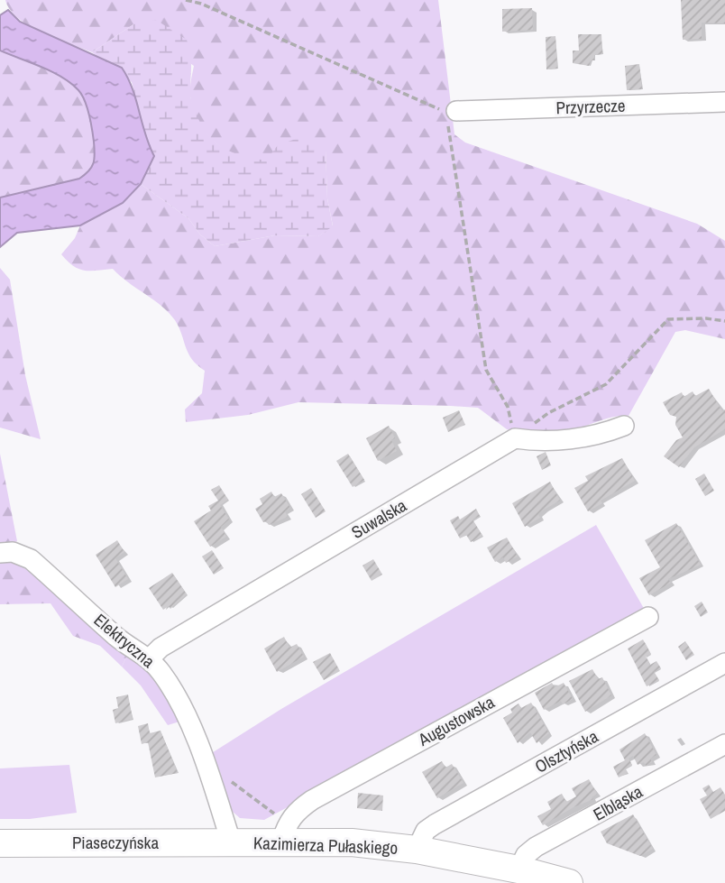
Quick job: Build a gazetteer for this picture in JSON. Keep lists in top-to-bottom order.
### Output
{
  "streets": {
    "main road": ["Piaseczyńska", "Kazimierza Pułaskiego"],
    "street": [
      "Przyrzecze",
      "Suwalska",
      "Elektryczna",
      "Augustowska",
      "Olsztyńska",
      "Elbląska"
    ]
  },
  "crossings": [
    ["Suwalska", "Elektryczna"],
    ["Elektryczna", "Piaseczyńska"],
    ["Elektryczna", "Kazimierza Pułaskiego"],
    ["Augustowska", "Kazimierza Pułaskiego"],
    ["Olsztyńska", "Kazimierza Pułaskiego"],
    ["Elbląska", "Kazimierza Pułaskiego"],
    ["Piaseczyńska", "Kazimierza Pułaskiego"]
  ]
}
